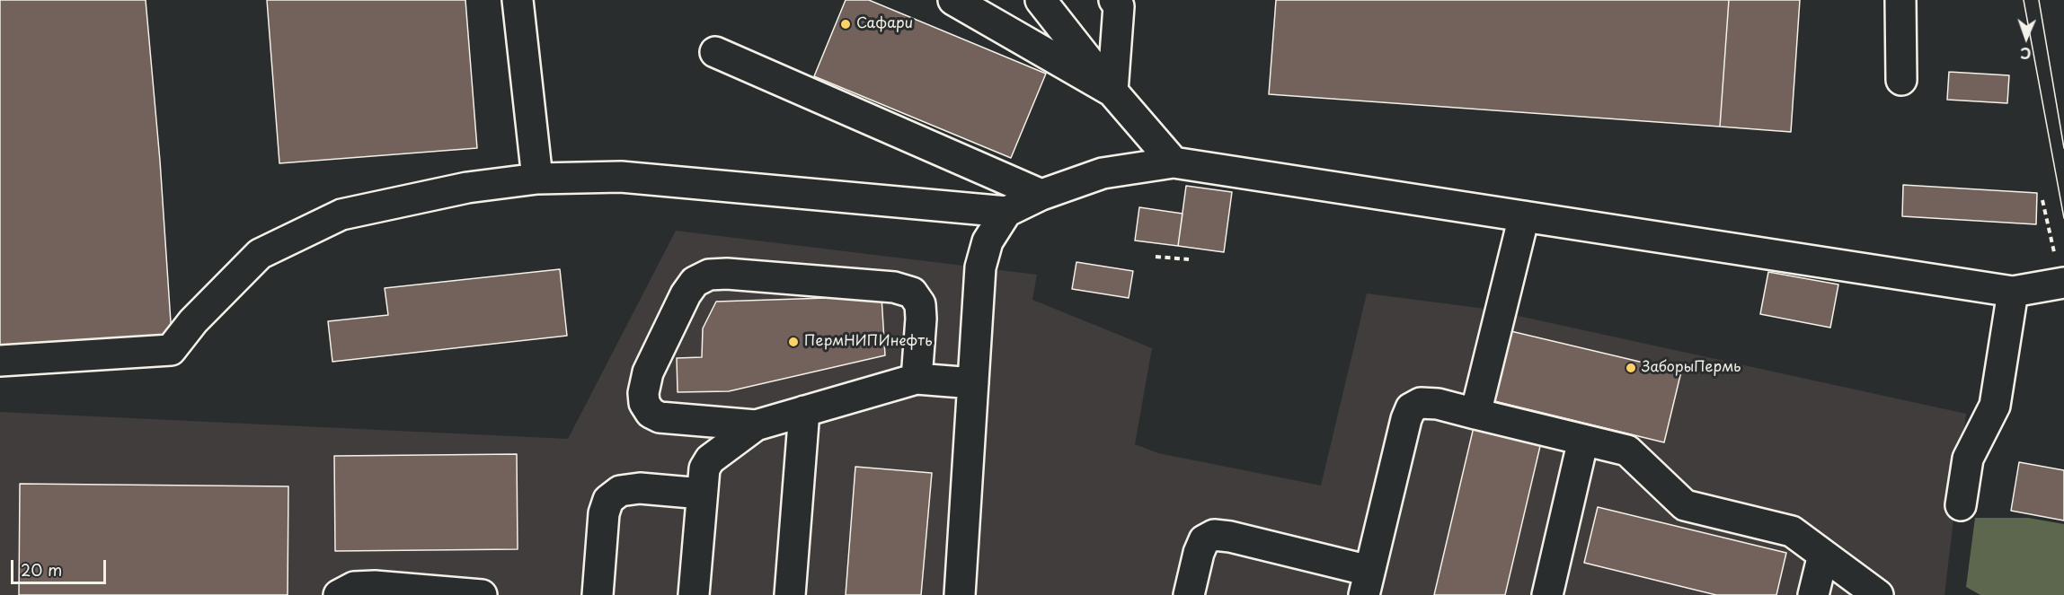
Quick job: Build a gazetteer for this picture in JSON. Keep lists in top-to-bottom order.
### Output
{
  "places": ["Сафари", "ПермНИПИнефть", "ЗаборыПермь"],
  "scale_bar": "20 m",
  "north": "bottom"
}
